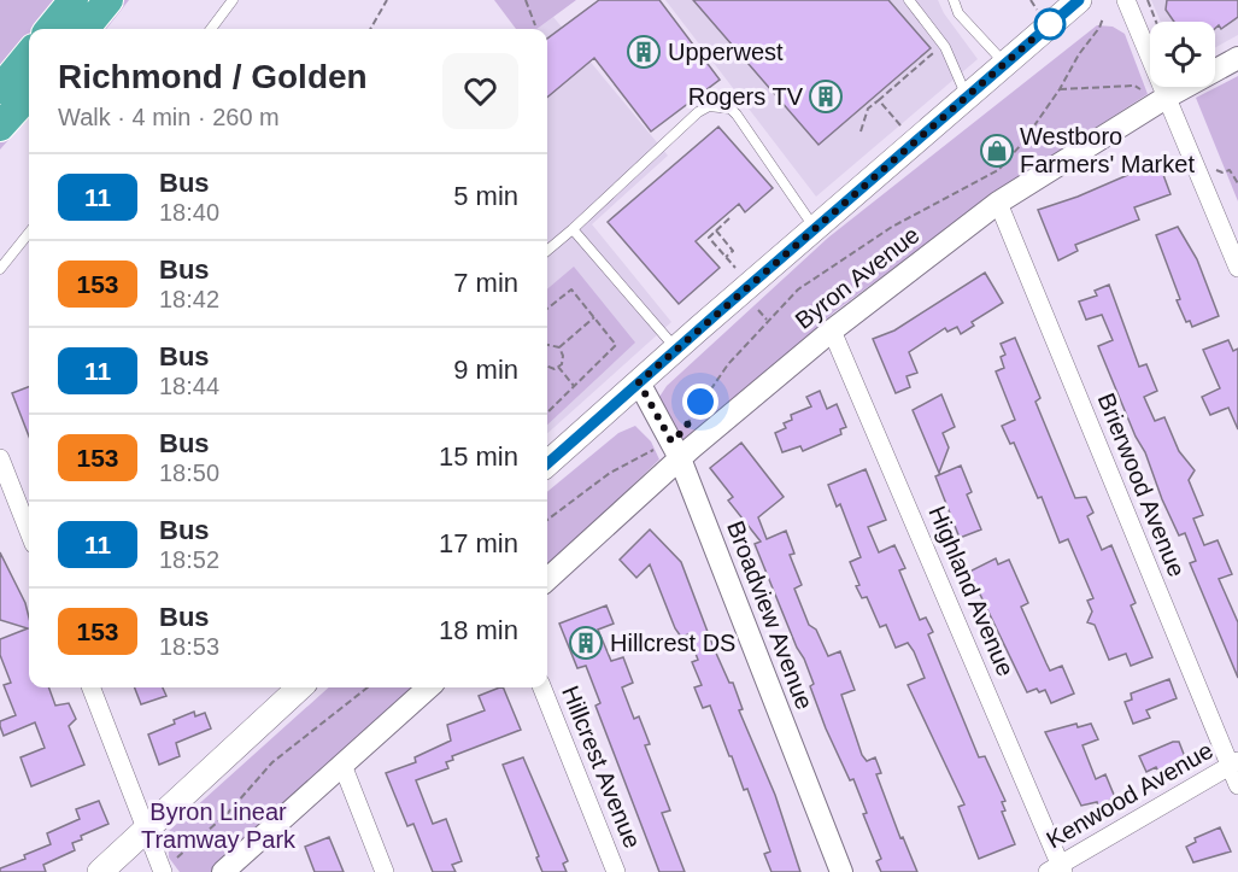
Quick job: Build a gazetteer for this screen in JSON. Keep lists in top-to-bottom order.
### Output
{
  "streets": {
    "street": [
      "Byron Avenue",
      "Brierwood Avenue",
      "Highland Avenue",
      "Broadview Avenue",
      "Hillcrest Avenue",
      "Kenwood Avenue"
    ]
  },
  "crossings": [
    ["Byron Avenue", "Brierwood Avenue"],
    ["Byron Avenue", "Highland Avenue"],
    ["Byron Avenue", "Broadview Avenue"],
    ["Brierwood Avenue", "Kenwood Avenue"],
    ["Highland Avenue", "Kenwood Avenue"]
  ],
  "parks": ["Byron Linear Tramway Park"],
  "places": {
    "building": ["Upperwest", "Rogers TV", "Hillcrest DS"],
    "shop": ["Westboro Farmers' Market"]
  },
  "lines": ["bus line 11"],
  "page": {
    "heading": ["Richmond / Golden", "Walk · 4 min · 260 m"],
    "list": [
      {
        "mark": "11",
        "name": "Bus",
        "note": "18:40",
        "value": "5 min"
      },
      {
        "mark": "153",
        "name": "Bus",
        "note": "18:42",
        "value": "7 min"
      },
      {
        "mark": "11",
        "name": "Bus",
        "note": "18:44",
        "value": "9 min"
      },
      {
        "mark": "153",
        "name": "Bus",
        "note": "18:50",
        "value": "15 min"
      },
      {
        "mark": "11",
        "name": "Bus",
        "note": "18:52",
        "value": "17 min"
      },
      {
        "mark": "153",
        "name": "Bus",
        "note": "18:53",
        "value": "18 min"
      }
    ]
  }
}
